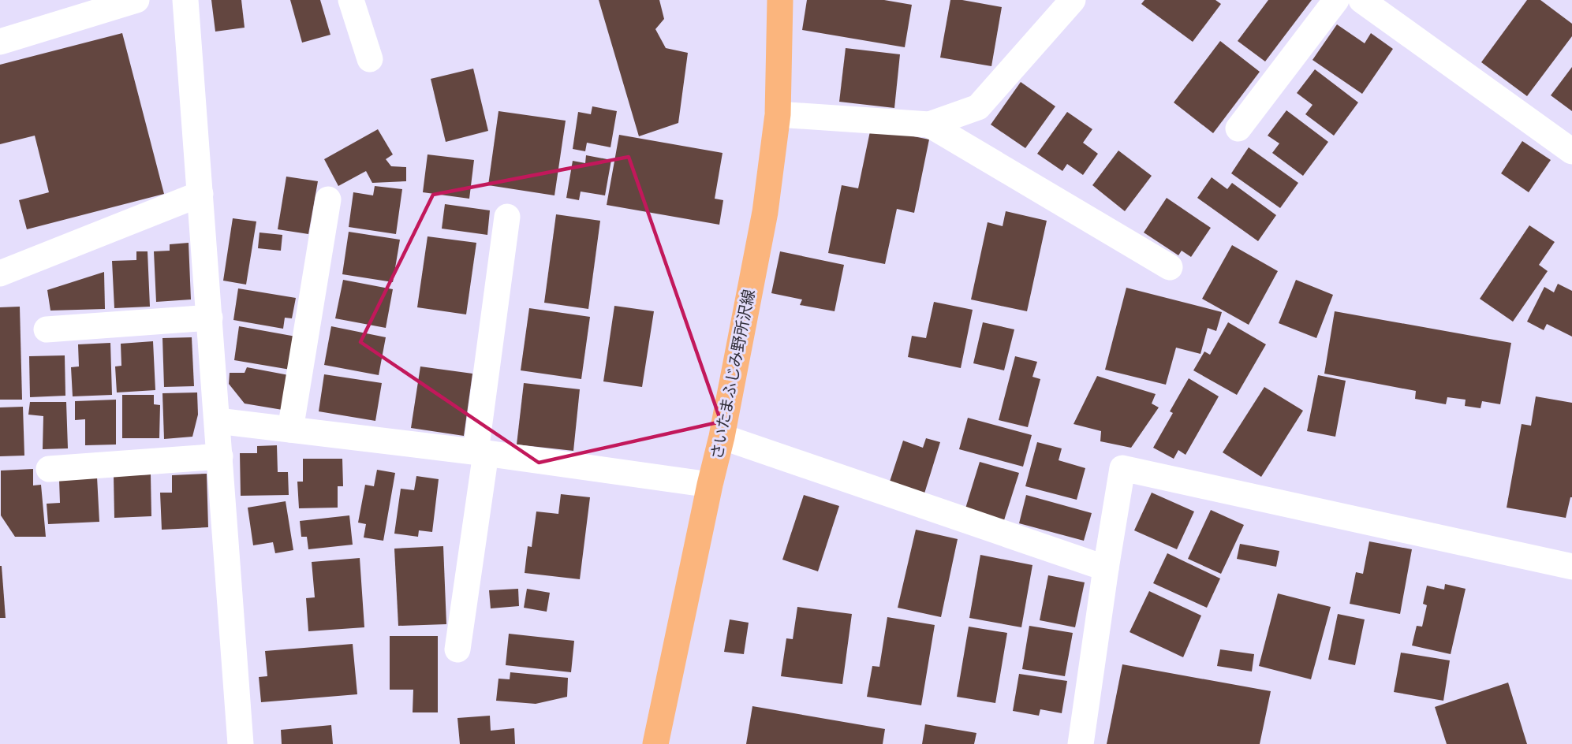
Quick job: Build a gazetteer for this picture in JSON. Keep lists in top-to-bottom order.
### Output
{
  "streets": {
    "main road": ["さいたまふじみ野所沢線"]
  }
}
